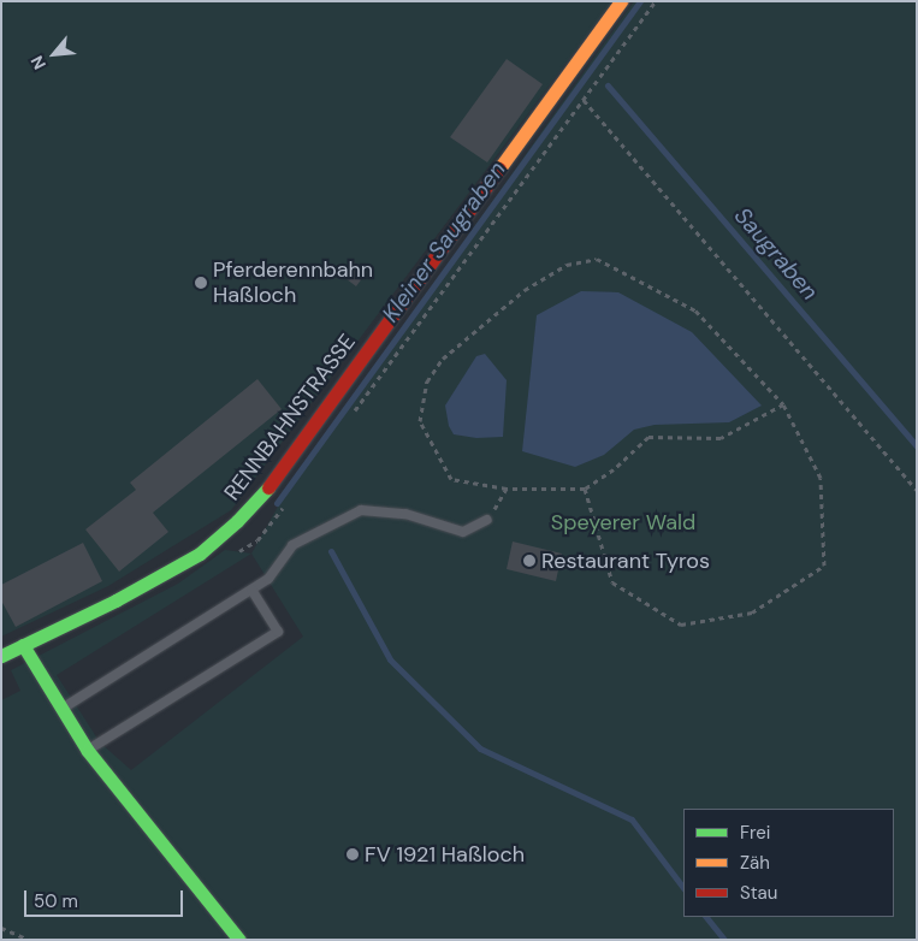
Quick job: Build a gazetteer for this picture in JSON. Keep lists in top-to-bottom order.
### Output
{
  "streets": {
    "street": ["RENNBAHNSTRASSE"]
  },
  "water": ["Kleiner Saugraben", "Saugraben"],
  "parks": ["Speyerer Wald"],
  "places": ["Pferderennbahn Haßloch", "Restaurant Tyros", "FV 1921 Haßloch"],
  "legend": ["Frei", "Zäh", "Stau"],
  "scale_bar": "50 m",
  "north": "bottom left"
}
